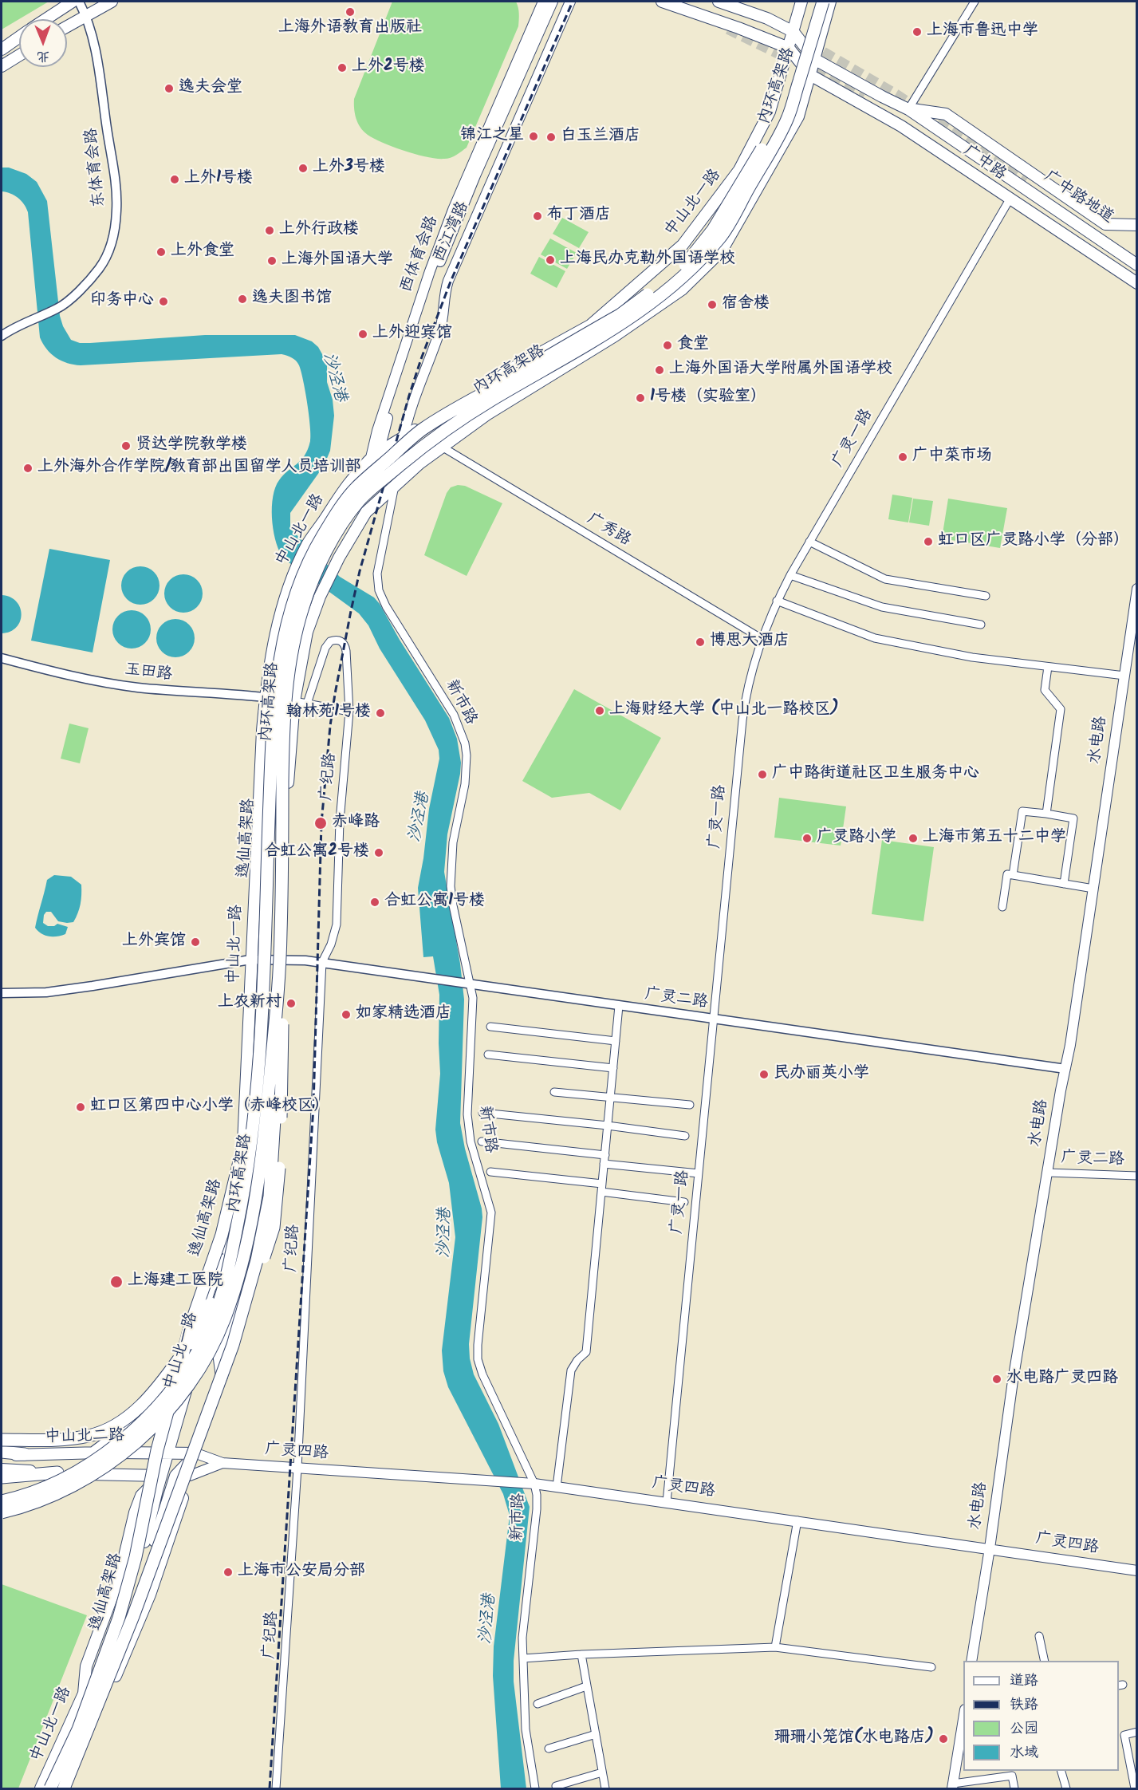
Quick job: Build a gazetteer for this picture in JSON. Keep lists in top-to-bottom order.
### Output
{
  "streets": {
    "highway": ["内环高架路", "逸仙高架路"],
    "main road": [
      "广中路",
      "广中路地道",
      "中山北一路",
      "西江湾路",
      "西体育会路",
      "水电路",
      "中山北二路",
      "广灵四路"
    ],
    "street": [
      "东体育会路",
      "广灵一路",
      "广秀路",
      "玉田路",
      "新市路",
      "广纪路",
      "广灵二路"
    ]
  },
  "crossings": [
    ["内环高架路", "中山北一路"],
    ["内环高架路", "逸仙高架路"],
    ["广中路", "广灵一路"],
    ["中山北一路", "西江湾路"],
    ["中山北一路", "西体育会路"],
    ["中山北一路", "玉田路"],
    ["中山北一路", "中山北二路"],
    ["西江湾路", "新市路"],
    ["广灵一路", "广秀路"],
    ["广灵一路", "广灵二路"],
    ["广灵一路", "广灵四路"],
    ["新市路", "广灵二路"],
    ["新市路", "广灵四路"],
    ["水电路", "广灵二路"],
    ["水电路", "广灵四路"],
    ["广纪路", "广灵二路"],
    ["广纪路", "广灵四路"],
    ["中山北二路", "广灵四路"]
  ],
  "water": ["沙泾港"],
  "places": [
    "上海外语教育出版社",
    "上海市鲁迅中学",
    "上外2号楼",
    "逸夫会堂",
    "锦江之星",
    "白玉兰酒店",
    "上外3号楼",
    "上外1号楼",
    "布丁酒店",
    "上外行政楼",
    "上外食堂",
    "上海民办克勒外国语学校",
    "上海外国语大学",
    "逸夫图书馆",
    "印务中心",
    "宿舍楼",
    "上外迎宾馆",
    "食堂",
    "上海外国语大学附属外国语学校",
    "1号楼（实验室）",
    "贤达学院教学楼",
    "广中菜市场",
    "上外海外合作学院/教育部出国留学人员培训部",
    "虹口区广灵路小学（分部）",
    "博思大酒店",
    "上海财经大学 (中山北一路校区)",
    "翰林苑1号楼",
    "广中路街道社区卫生服务中心",
    "赤峰路",
    "广灵路小学",
    "上海市第五十二中学",
    "合虹公寓2号楼",
    "合虹公寓1号楼",
    "上外宾馆",
    "上农新村",
    "如家精选酒店",
    "民办丽英小学",
    "虹口区第四中心小学（赤峰校区）",
    "上海建工医院",
    "水电路广灵四路",
    "上海市公安局分部",
    "珊珊小笼馆(水电路店)"
  ],
  "legend": [
    "道路",
    "铁路",
    "公园",
    "水域"
  ],
  "north": "bottom"
}
